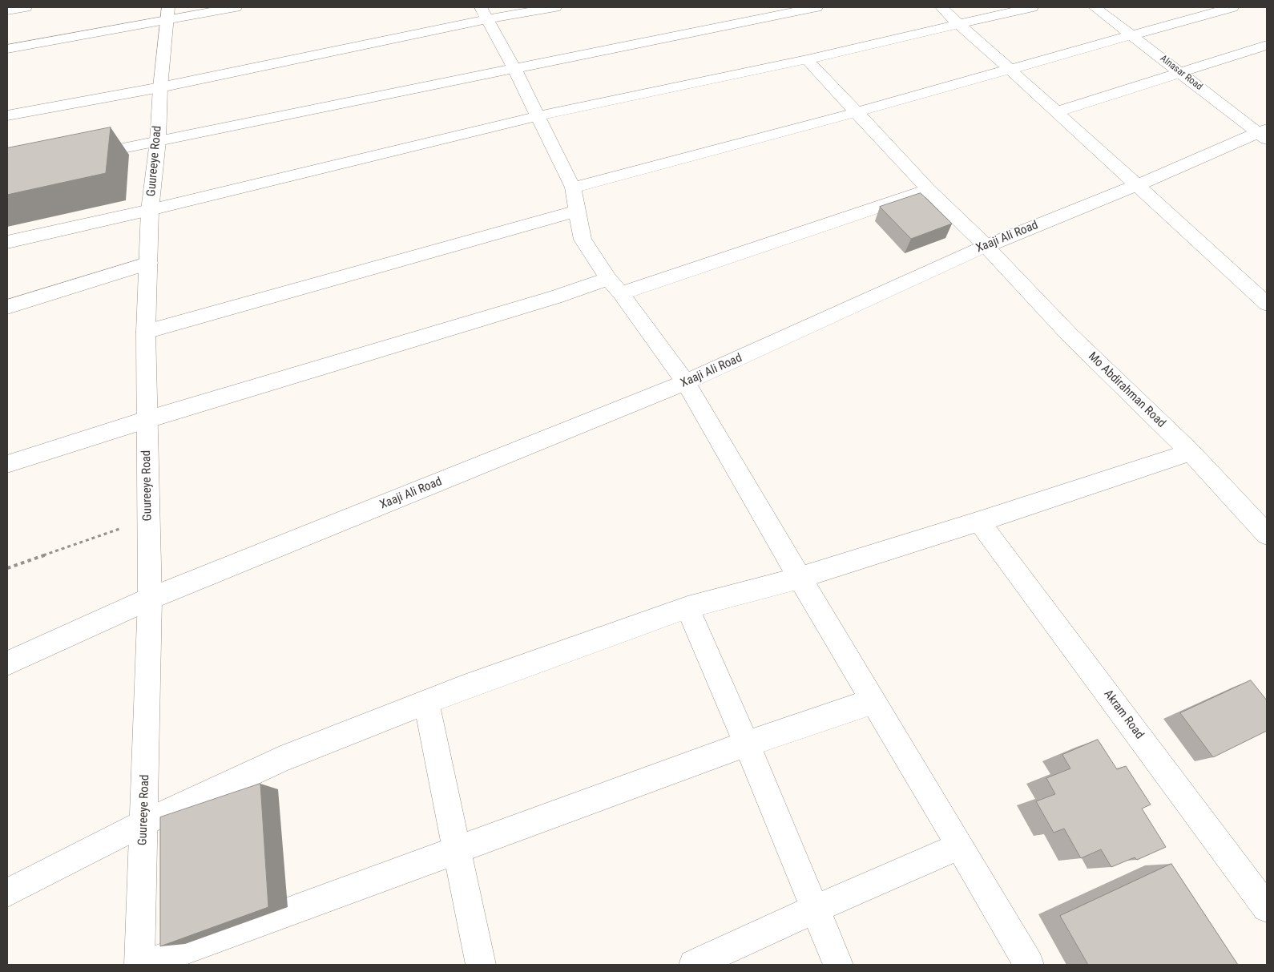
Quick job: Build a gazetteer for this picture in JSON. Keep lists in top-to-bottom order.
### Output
{
  "streets": {
    "street": [
      "Alnasar Road",
      "Guureeye Road",
      "Xaaji Ali Road",
      "Mo Abdirahman Road",
      "Akram Road"
    ]
  },
  "crossings": [
    ["Alnasar Road", "Xaaji Ali Road"],
    ["Guureeye Road", "Xaaji Ali Road"],
    ["Xaaji Ali Road", "Mo Abdirahman Road"]
  ]
}
